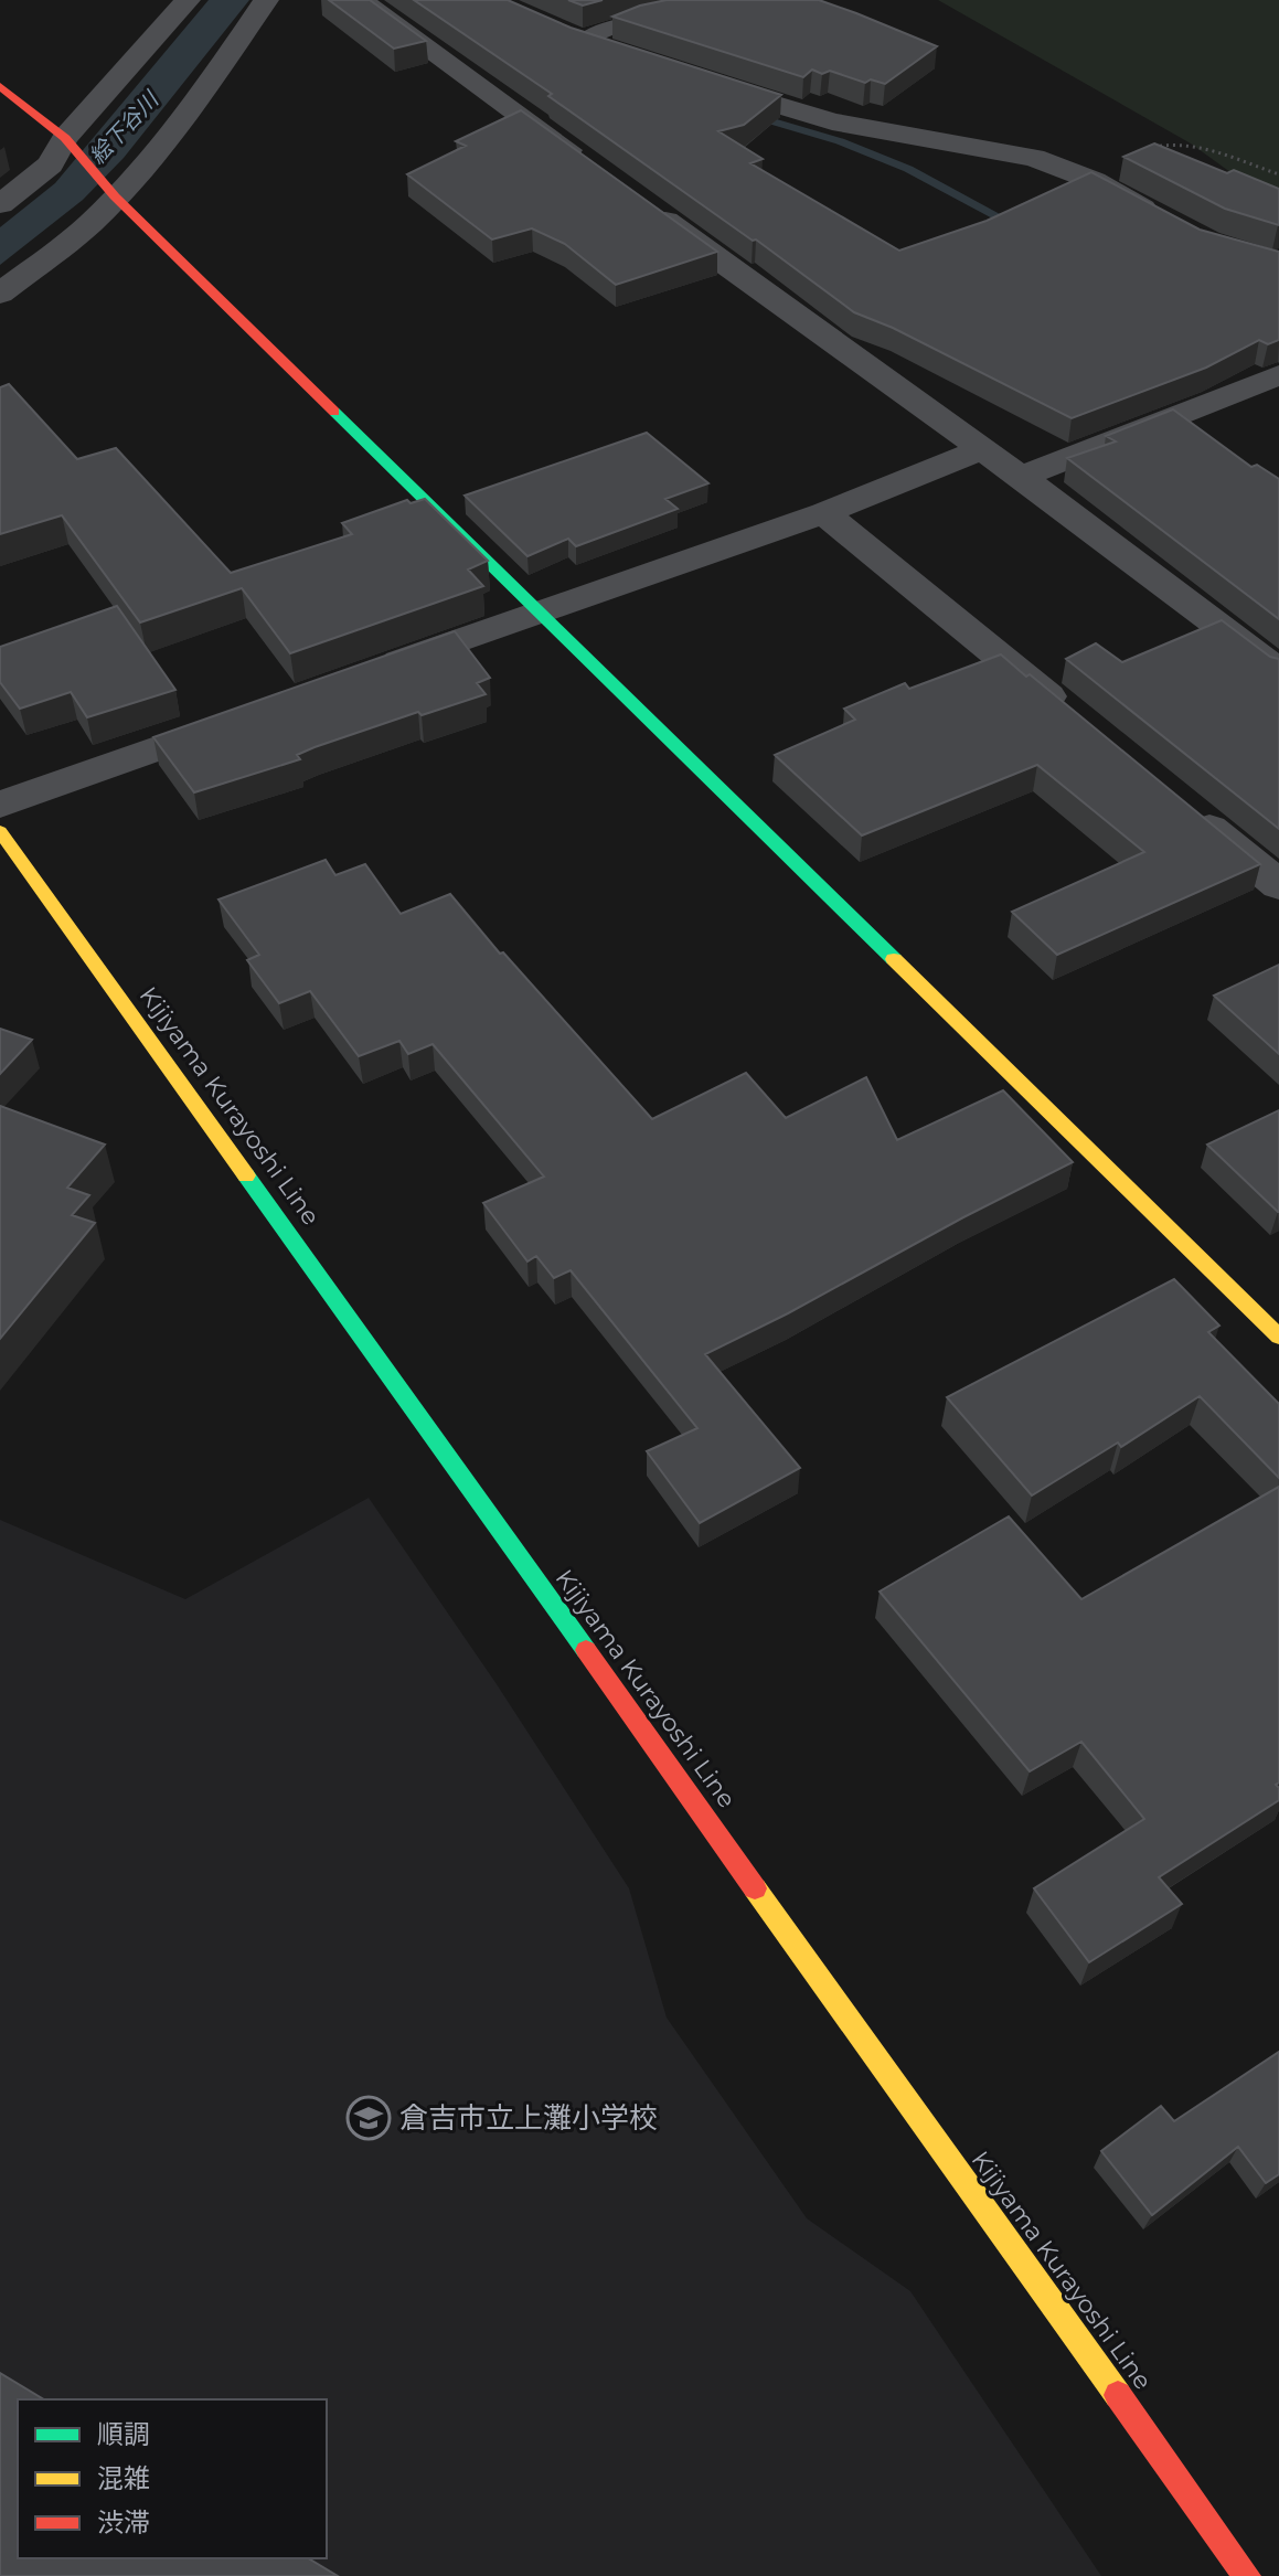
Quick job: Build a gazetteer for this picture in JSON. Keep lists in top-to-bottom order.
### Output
{
  "streets": {
    "street": ["Kijiyama Kurayoshi Line"]
  },
  "water": ["絵下谷川"],
  "places": {
    "school or university": ["倉吉市立上灘小学校"]
  },
  "legend": ["順調", "混雑", "渋滞"]
}
